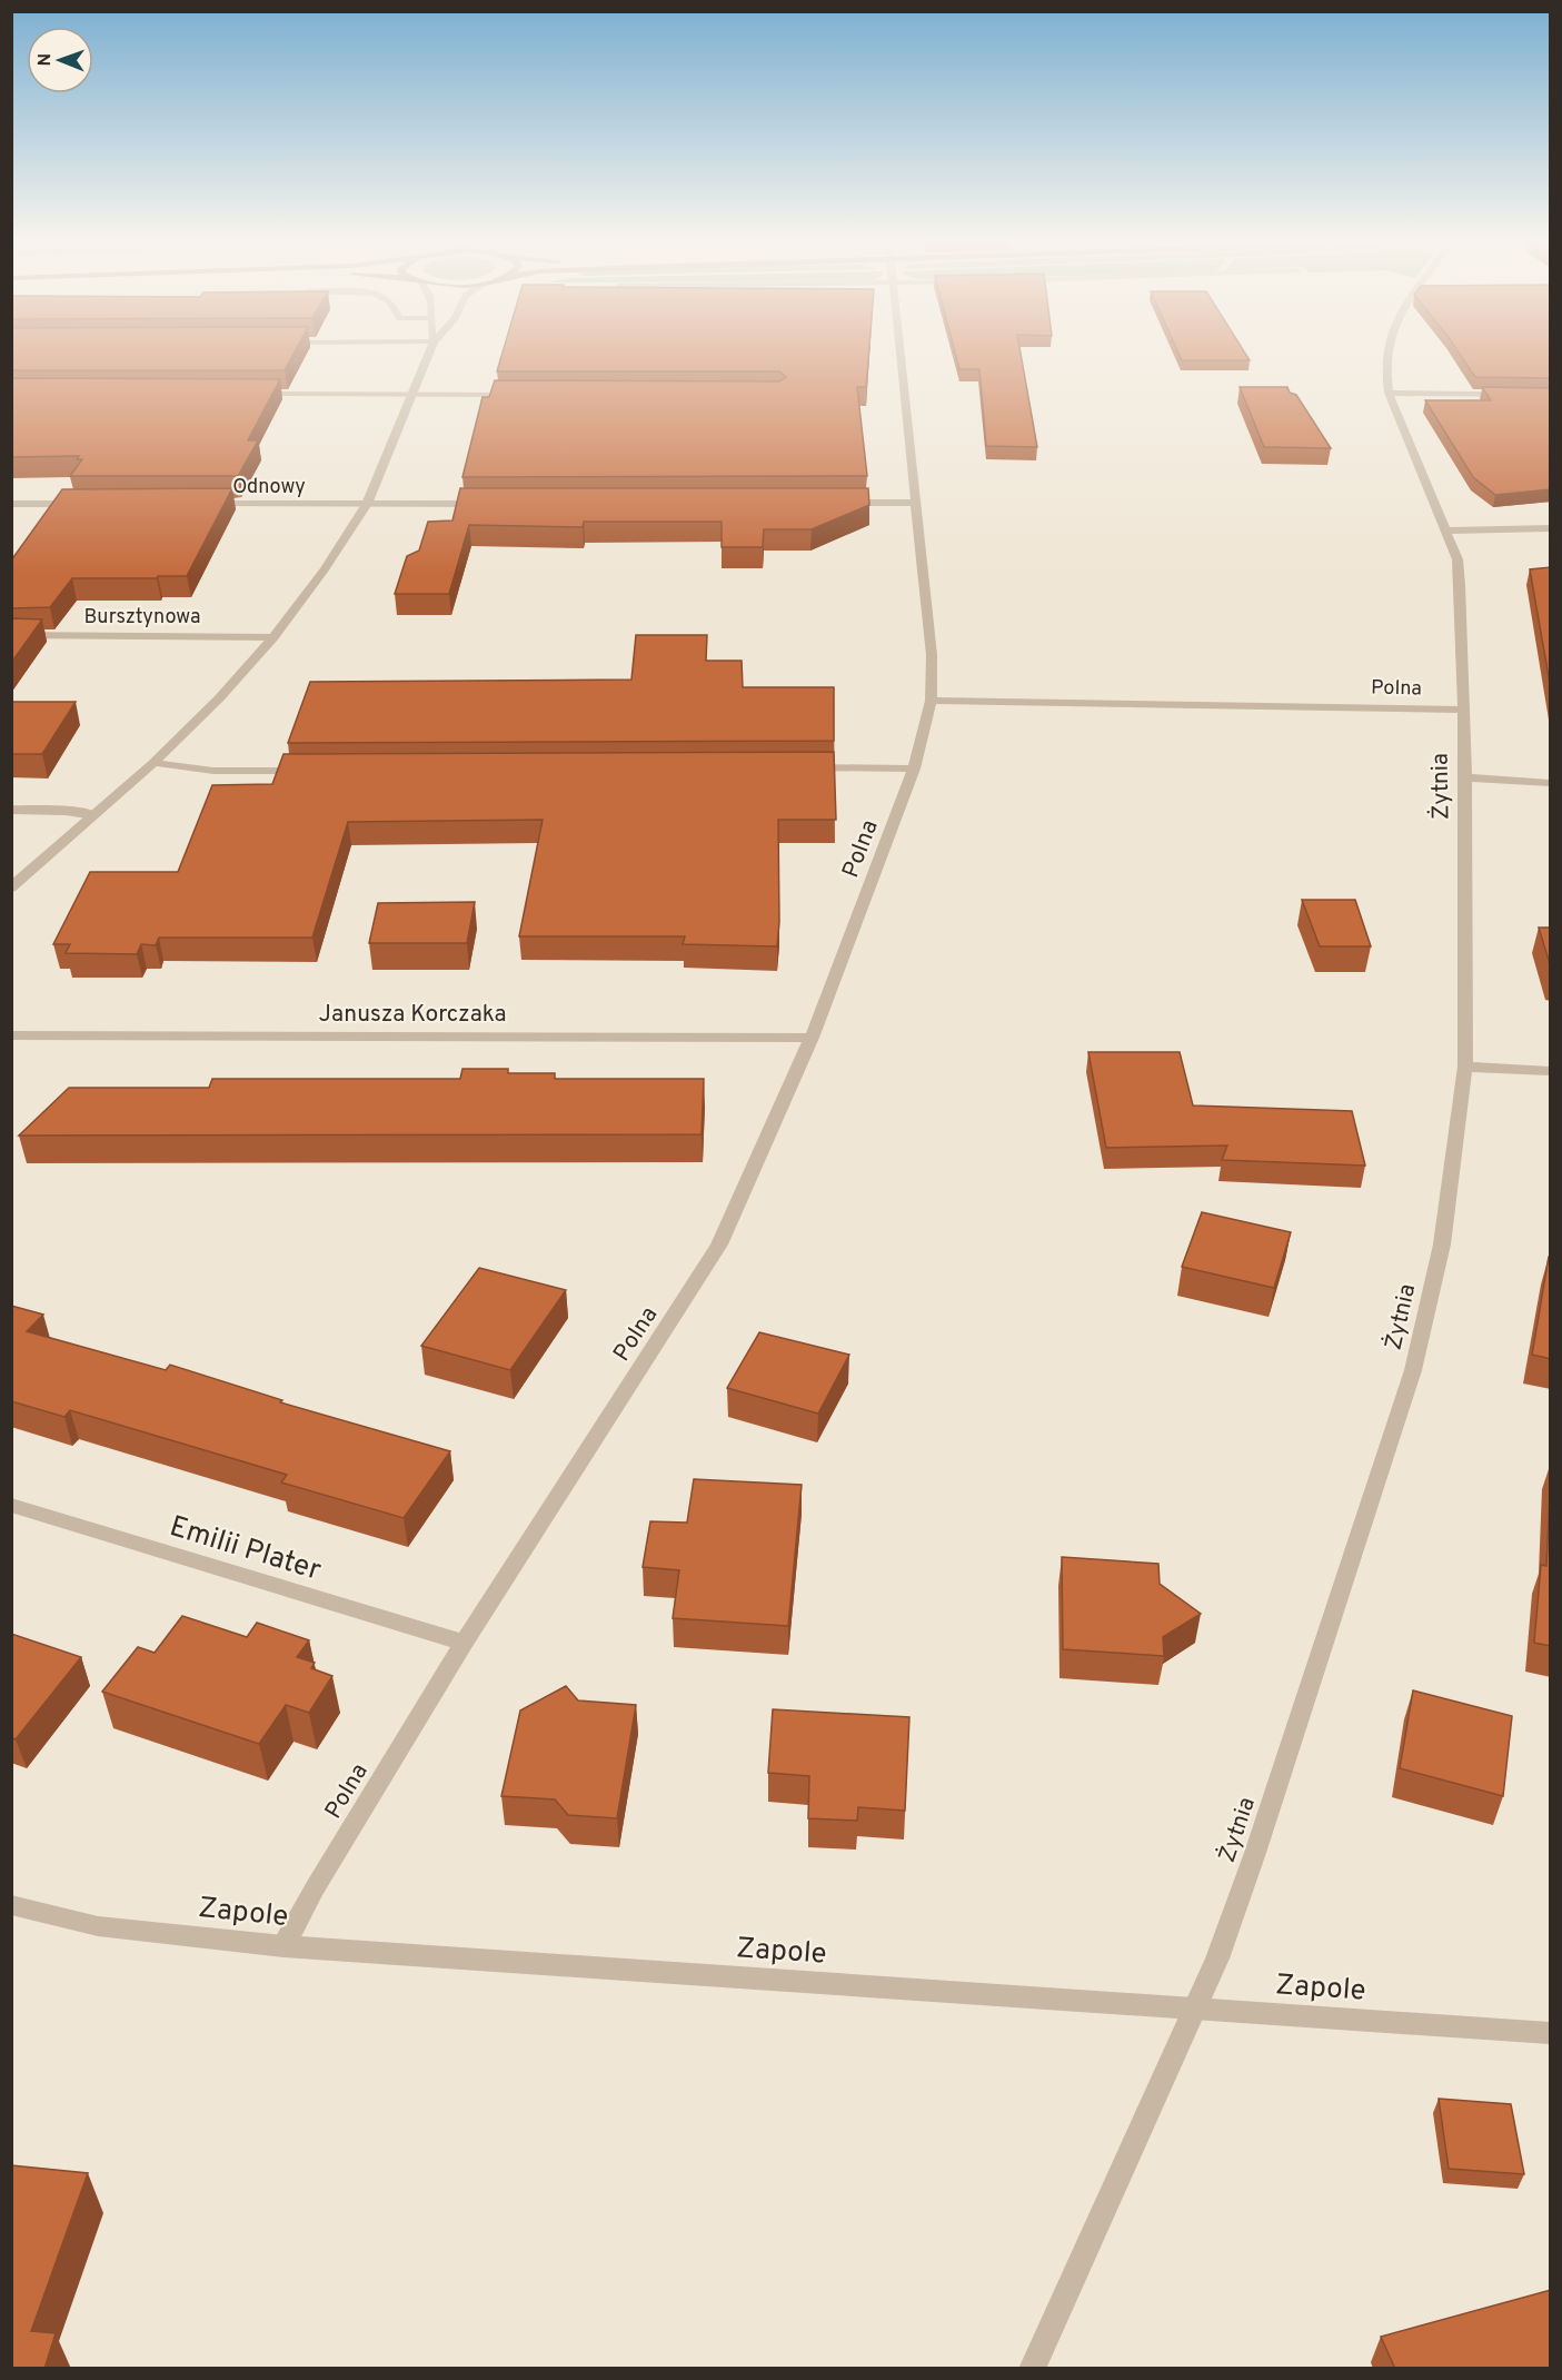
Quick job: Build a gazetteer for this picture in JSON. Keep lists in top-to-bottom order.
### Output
{
  "streets": {
    "street": [
      "Odnowy",
      "Bursztynowa",
      "Polna",
      "Żytnia",
      "Janusza Korczaka",
      "Emilii Plater",
      "Zapole"
    ]
  },
  "crossings": [
    ["Polna", "Żytnia"],
    ["Polna", "Janusza Korczaka"],
    ["Polna", "Emilii Plater"],
    ["Polna", "Zapole"],
    ["Żytnia", "Zapole"]
  ],
  "north": "left"
}
